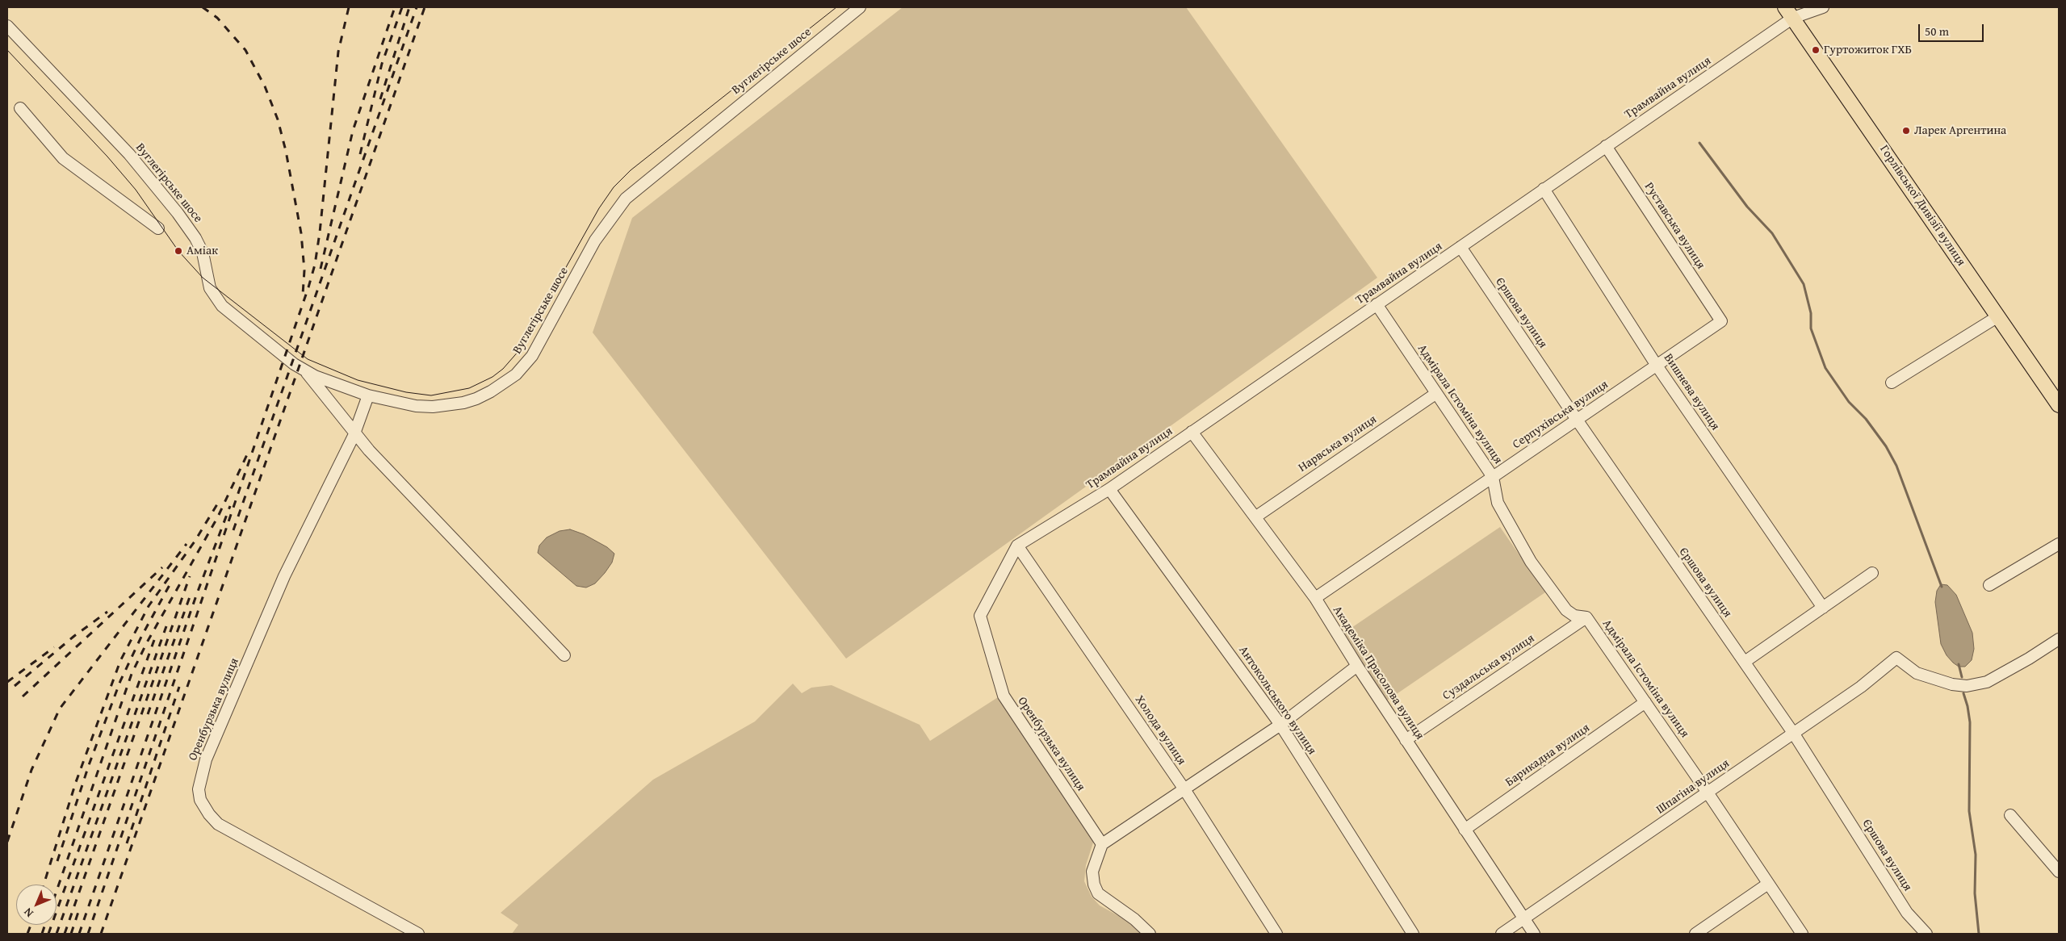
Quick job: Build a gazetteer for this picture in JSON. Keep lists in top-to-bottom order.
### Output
{
  "streets": {
    "main road": ["Горлівської Дивізії вулиця"],
    "street": [
      "Вуглегірське шосе",
      "Трамвайна вулиця",
      "Руставська вулиця",
      "Єршова вулиця",
      "Вишнева вулиця",
      "Адмірала Істоміна вулиця",
      "Серпухівська вулиця",
      "Нарвська вулиця",
      "Суздальська вулиця",
      "Академіка Прасолова вулиця",
      "Антокольського вулиця",
      "Оренбурзька вулиця",
      "Холода вулиця",
      "Барикадна вулиця",
      "Шпагіна вулиця"
    ]
  },
  "crossings": [
    ["Вуглегірське шосе", "Оренбурзька вулиця"],
    ["Трамвайна вулиця", "Горлівської Дивізії вулиця"],
    ["Трамвайна вулиця", "Руставська вулиця"],
    ["Трамвайна вулиця", "Єршова вулиця"],
    ["Трамвайна вулиця", "Вишнева вулиця"],
    ["Трамвайна вулиця", "Адмірала Істоміна вулиця"],
    ["Трамвайна вулиця", "Академіка Прасолова вулиця"],
    ["Трамвайна вулиця", "Антокольського вулиця"],
    ["Трамвайна вулиця", "Оренбурзька вулиця"],
    ["Трамвайна вулиця", "Холода вулиця"],
    ["Руставська вулиця", "Серпухівська вулиця"],
    ["Єршова вулиця", "Серпухівська вулиця"],
    ["Єршова вулиця", "Шпагіна вулиця"],
    ["Вишнева вулиця", "Серпухівська вулиця"],
    ["Адмірала Істоміна вулиця", "Серпухівська вулиця"],
    ["Адмірала Істоміна вулиця", "Нарвська вулиця"],
    ["Адмірала Істоміна вулиця", "Суздальська вулиця"],
    ["Адмірала Істоміна вулиця", "Барикадна вулиця"],
    ["Адмірала Істоміна вулиця", "Шпагіна вулиця"],
    ["Серпухівська вулиця", "Академіка Прасолова вулиця"],
    ["Нарвська вулиця", "Академіка Прасолова вулиця"],
    ["Суздальська вулиця", "Академіка Прасолова вулиця"],
    ["Академіка Прасолова вулиця", "Барикадна вулиця"],
    ["Академіка Прасолова вулиця", "Шпагіна вулиця"],
    ["Оренбурзька вулиця", "Холода вулиця"]
  ],
  "places": ["Гуртожиток ГХБ", "Ларек Аргентина", "Аміак"],
  "scale_bar": "50 m",
  "north": "bottom left"
}
